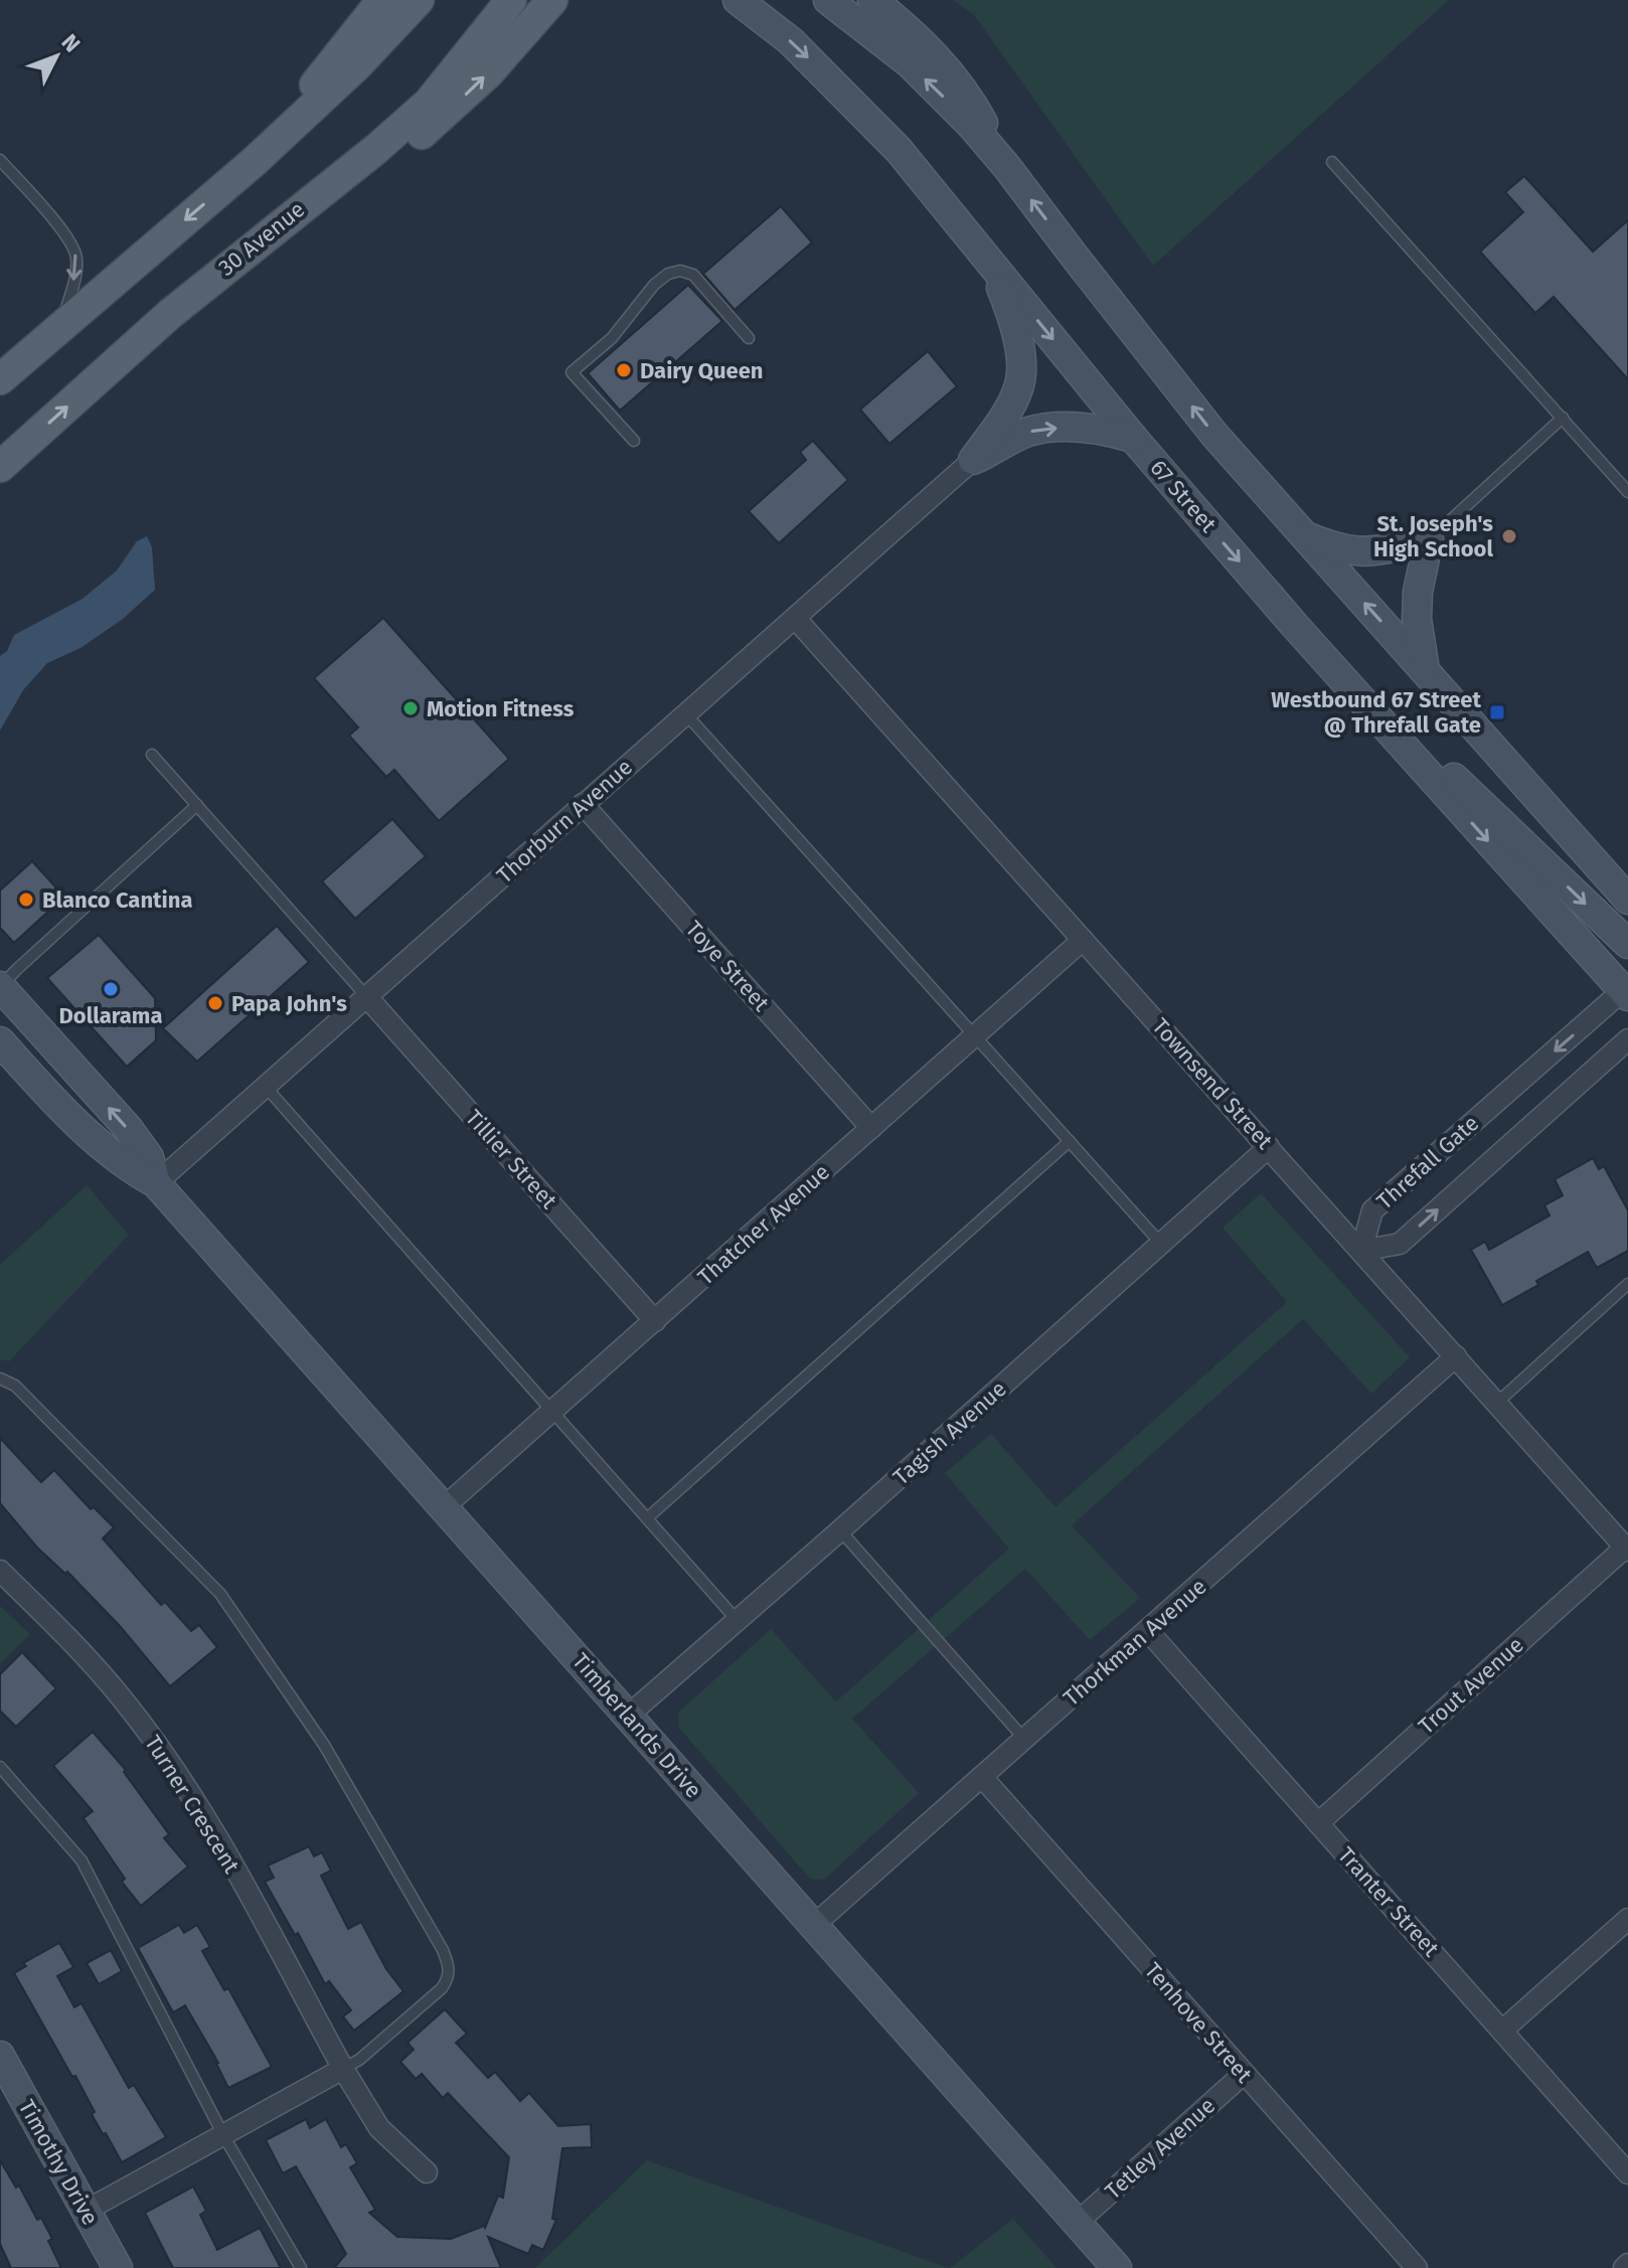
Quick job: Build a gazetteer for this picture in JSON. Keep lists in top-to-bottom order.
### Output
{
  "streets": {
    "main road": [
      "30 Avenue",
      "67 Street",
      "Timberlands Drive",
      "Timothy Drive"
    ],
    "street": [
      "Thorburn Avenue",
      "Toye Street",
      "Townsend Street",
      "Tillier Street",
      "Threfall Gate",
      "Thatcher Avenue",
      "Tagish Avenue",
      "Thorkman Avenue",
      "Trout Avenue",
      "Turner Crescent",
      "Tranter Street",
      "Tenhove Street",
      "Tetley Avenue"
    ]
  },
  "crossings": [
    ["67 Street", "Threfall Gate"],
    ["Thorburn Avenue", "Toye Street"],
    ["Thorburn Avenue", "Townsend Street"],
    ["Thorburn Avenue", "Tillier Street"],
    ["Thorburn Avenue", "Timberlands Drive"],
    ["Toye Street", "Thatcher Avenue"],
    ["Townsend Street", "Threfall Gate"],
    ["Townsend Street", "Thatcher Avenue"],
    ["Townsend Street", "Tagish Avenue"],
    ["Townsend Street", "Thorkman Avenue"],
    ["Townsend Street", "Trout Avenue"],
    ["Tillier Street", "Thatcher Avenue"],
    ["Thatcher Avenue", "Timberlands Drive"],
    ["Tagish Avenue", "Timberlands Drive"],
    ["Thorkman Avenue", "Timberlands Drive"],
    ["Thorkman Avenue", "Tranter Street"],
    ["Thorkman Avenue", "Tenhove Street"],
    ["Trout Avenue", "Tranter Street"],
    ["Timberlands Drive", "Tetley Avenue"],
    ["Tenhove Street", "Tetley Avenue"]
  ],
  "places": {
    "other": [
      "Dairy Queen",
      "St. Joseph's High School",
      "Motion Fitness",
      "Blanco Cantina",
      "Dollarama",
      "Papa John's"
    ],
    "transit": ["Westbound 67 Street @ Threfall Gate"]
  },
  "north": "top right"
}
